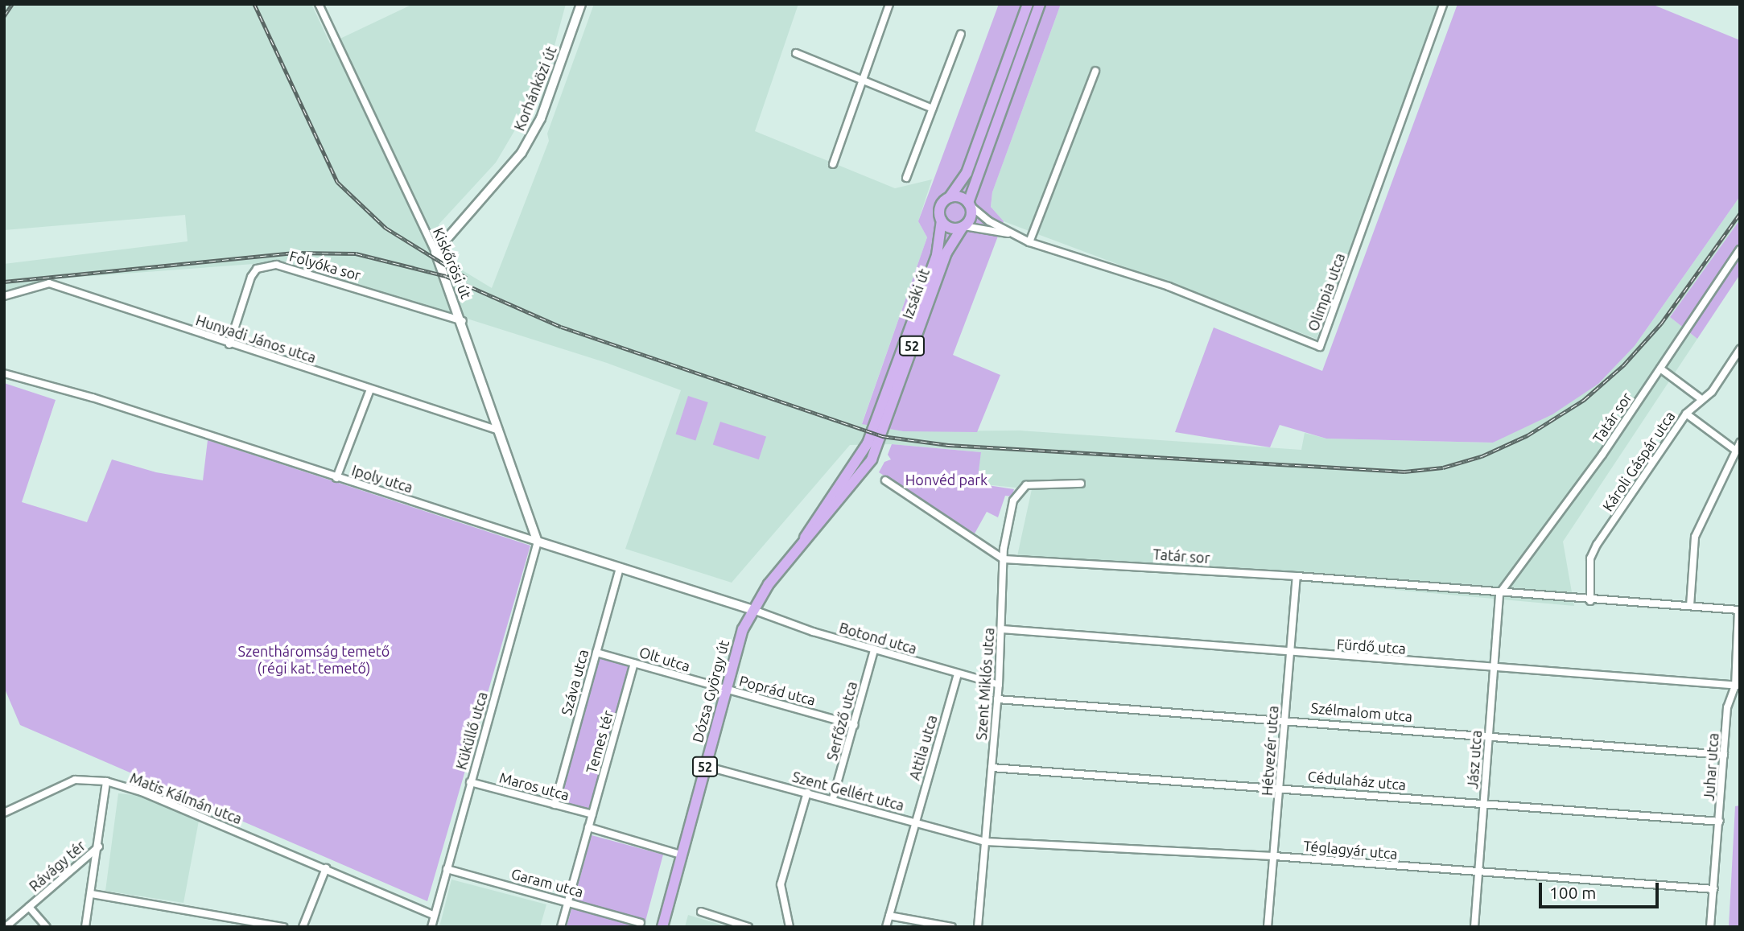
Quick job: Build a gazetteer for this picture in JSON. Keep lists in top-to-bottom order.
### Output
{
  "streets": {
    "main road": ["Izsáki út", "52", "Dózsa György út"],
    "street": [
      "Korhánközi út",
      "Kiskőrösi út",
      "Folyóka sor",
      "Olimpia utca",
      "Hunyadi János utca",
      "Tatár sor",
      "Károli Gáspár utca",
      "Ipoly utca",
      "Botond utca",
      "Fürdő utca",
      "Olt utca",
      "Száva utca",
      "Szent Miklós utca",
      "Poprád utca",
      "Szélmalom utca",
      "Serfőző utca",
      "Küküllő utca",
      "Temes tér",
      "Attila utca",
      "Hétvezér utca",
      "Jász utca",
      "Juhar utca",
      "Cédulaház utca",
      "Maros utca",
      "Szent Gellért utca",
      "Matis Kálmán utca",
      "Téglagyár utca",
      "Rávágy tér",
      "Garam utca"
    ]
  },
  "crossings": [
    ["Korhánközi út", "Kiskőrösi út"],
    ["Kiskőrösi út", "Folyóka sor"],
    ["Kiskőrösi út", "Hunyadi János utca"],
    ["Kiskőrösi út", "Ipoly utca"],
    ["Kiskőrösi út", "Küküllő utca"],
    ["Folyóka sor", "Hunyadi János utca"],
    ["Olimpia utca", "Izsáki út"],
    ["Olimpia utca", "52"],
    ["Izsáki út", "52"],
    ["Izsáki út", "Dózsa György út"],
    ["Tatár sor", "Károli Gáspár utca"],
    ["Tatár sor", "Szent Miklós utca"],
    ["Tatár sor", "Hétvezér utca"],
    ["Tatár sor", "Jász utca"],
    ["Tatár sor", "Juhar utca"],
    ["Ipoly utca", "Botond utca"],
    ["Ipoly utca", "Száva utca"],
    ["Ipoly utca", "Dózsa György út"],
    ["Ipoly utca", "Küküllő utca"],
    ["Botond utca", "Szent Miklós utca"],
    ["Botond utca", "Dózsa György út"],
    ["Botond utca", "Serfőző utca"],
    ["Botond utca", "Attila utca"],
    ["Fürdő utca", "Szent Miklós utca"],
    ["Fürdő utca", "Hétvezér utca"],
    ["Fürdő utca", "Jász utca"],
    ["Fürdő utca", "Juhar utca"],
    ["Olt utca", "Száva utca"],
    ["Olt utca", "Poprád utca"],
    ["Olt utca", "Dózsa György út"],
    ["Olt utca", "Temes tér"],
    ["Száva utca", "Maros utca"],
    ["Szent Miklós utca", "Szélmalom utca"],
    ["Szent Miklós utca", "Cédulaház utca"],
    ["Szent Miklós utca", "Szent Gellért utca"],
    ["Szent Miklós utca", "Téglagyár utca"],
    ["Poprád utca", "Dózsa György út"],
    ["Poprád utca", "Serfőző utca"],
    ["Dózsa György út", "Szent Gellért utca"],
    ["Szélmalom utca", "Hétvezér utca"],
    ["Szélmalom utca", "Jász utca"],
    ["Szélmalom utca", "Juhar utca"],
    ["Serfőző utca", "Szent Gellért utca"],
    ["Küküllő utca", "Maros utca"],
    ["Küküllő utca", "Matis Kálmán utca"],
    ["Küküllő utca", "Garam utca"],
    ["Temes tér", "Maros utca"],
    ["Temes tér", "Garam utca"],
    ["Attila utca", "Szent Gellért utca"],
    ["Hétvezér utca", "Cédulaház utca"],
    ["Hétvezér utca", "Téglagyár utca"],
    ["Jász utca", "Cédulaház utca"],
    ["Jász utca", "Téglagyár utca"],
    ["Juhar utca", "Cédulaház utca"],
    ["Juhar utca", "Téglagyár utca"],
    ["Szent Gellért utca", "Téglagyár utca"]
  ],
  "parks": ["Honvéd park", "Szentháromság temető (régi kat. temető)"],
  "scale_bar": "100 m"
}
